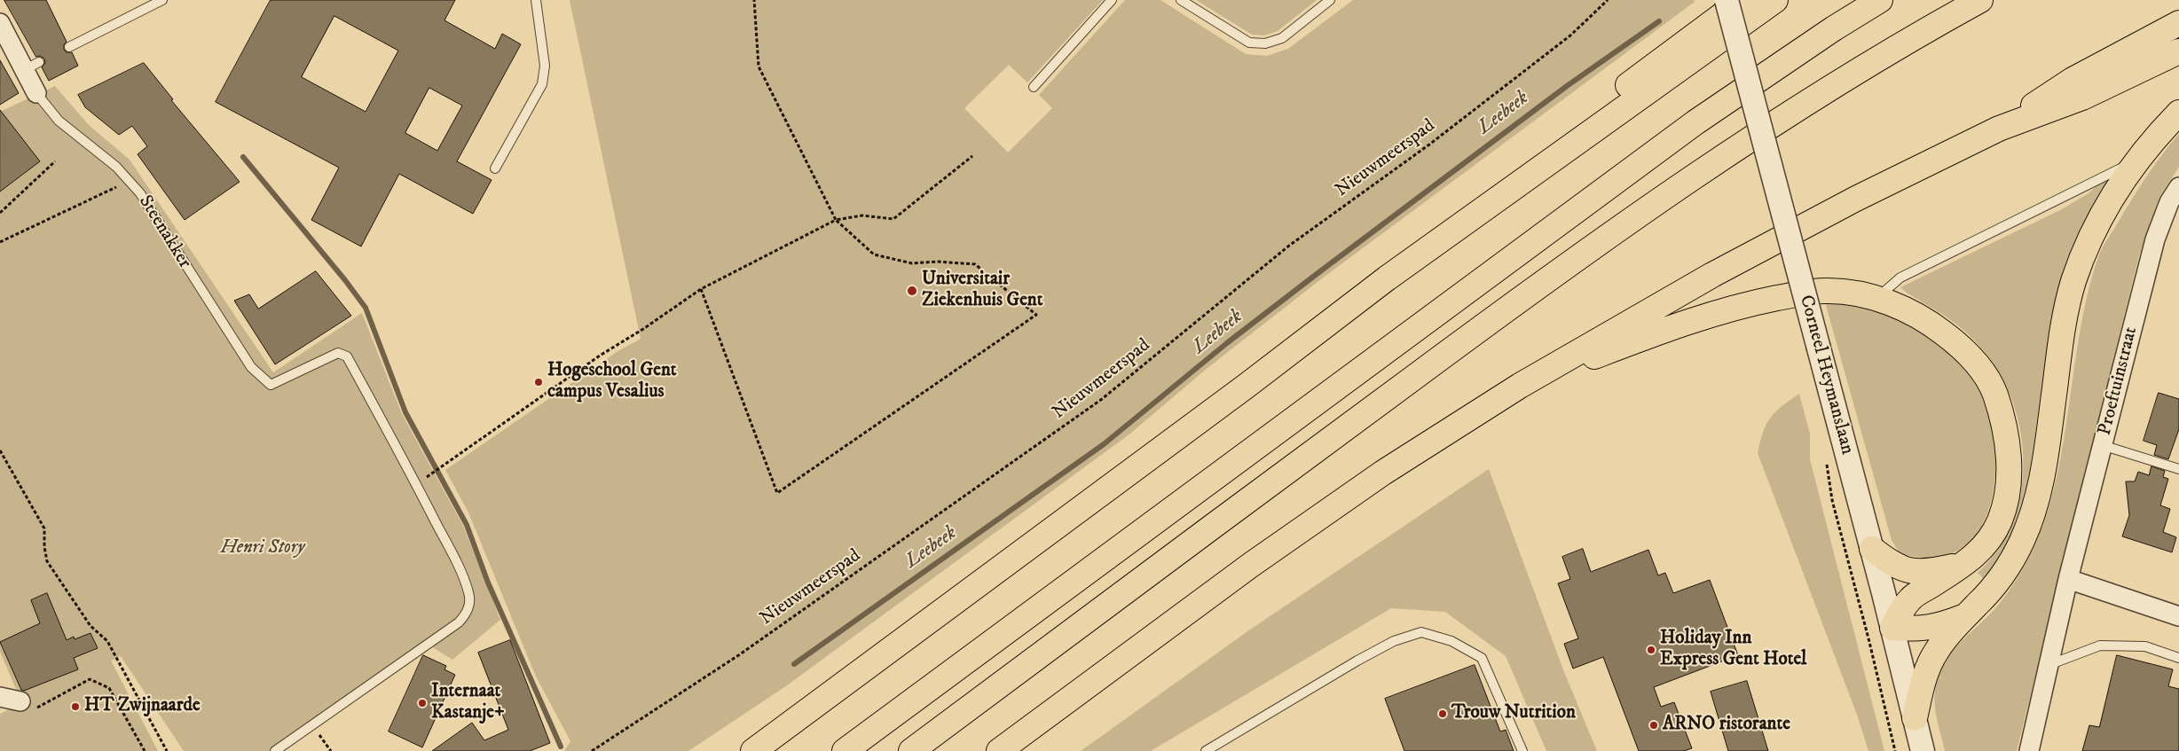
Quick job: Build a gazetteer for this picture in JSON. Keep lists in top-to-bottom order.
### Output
{
  "streets": {
    "street": ["Steenakker", "Corneel Heymanslaan", "Proeftuinstraat"],
    "path": ["Nieuwmeerspad"]
  },
  "water": ["Leebeek"],
  "parks": ["Henri Story"],
  "places": [
    "Universitair Ziekenhuis Gent",
    "Hogeschool Gent campus Vesalius",
    "Holiday Inn Express Gent Hotel",
    "Internaat Kastanje+",
    "HT Zwijnaarde",
    "Trouw Nutrition",
    "ARNO ristorante"
  ]
}
